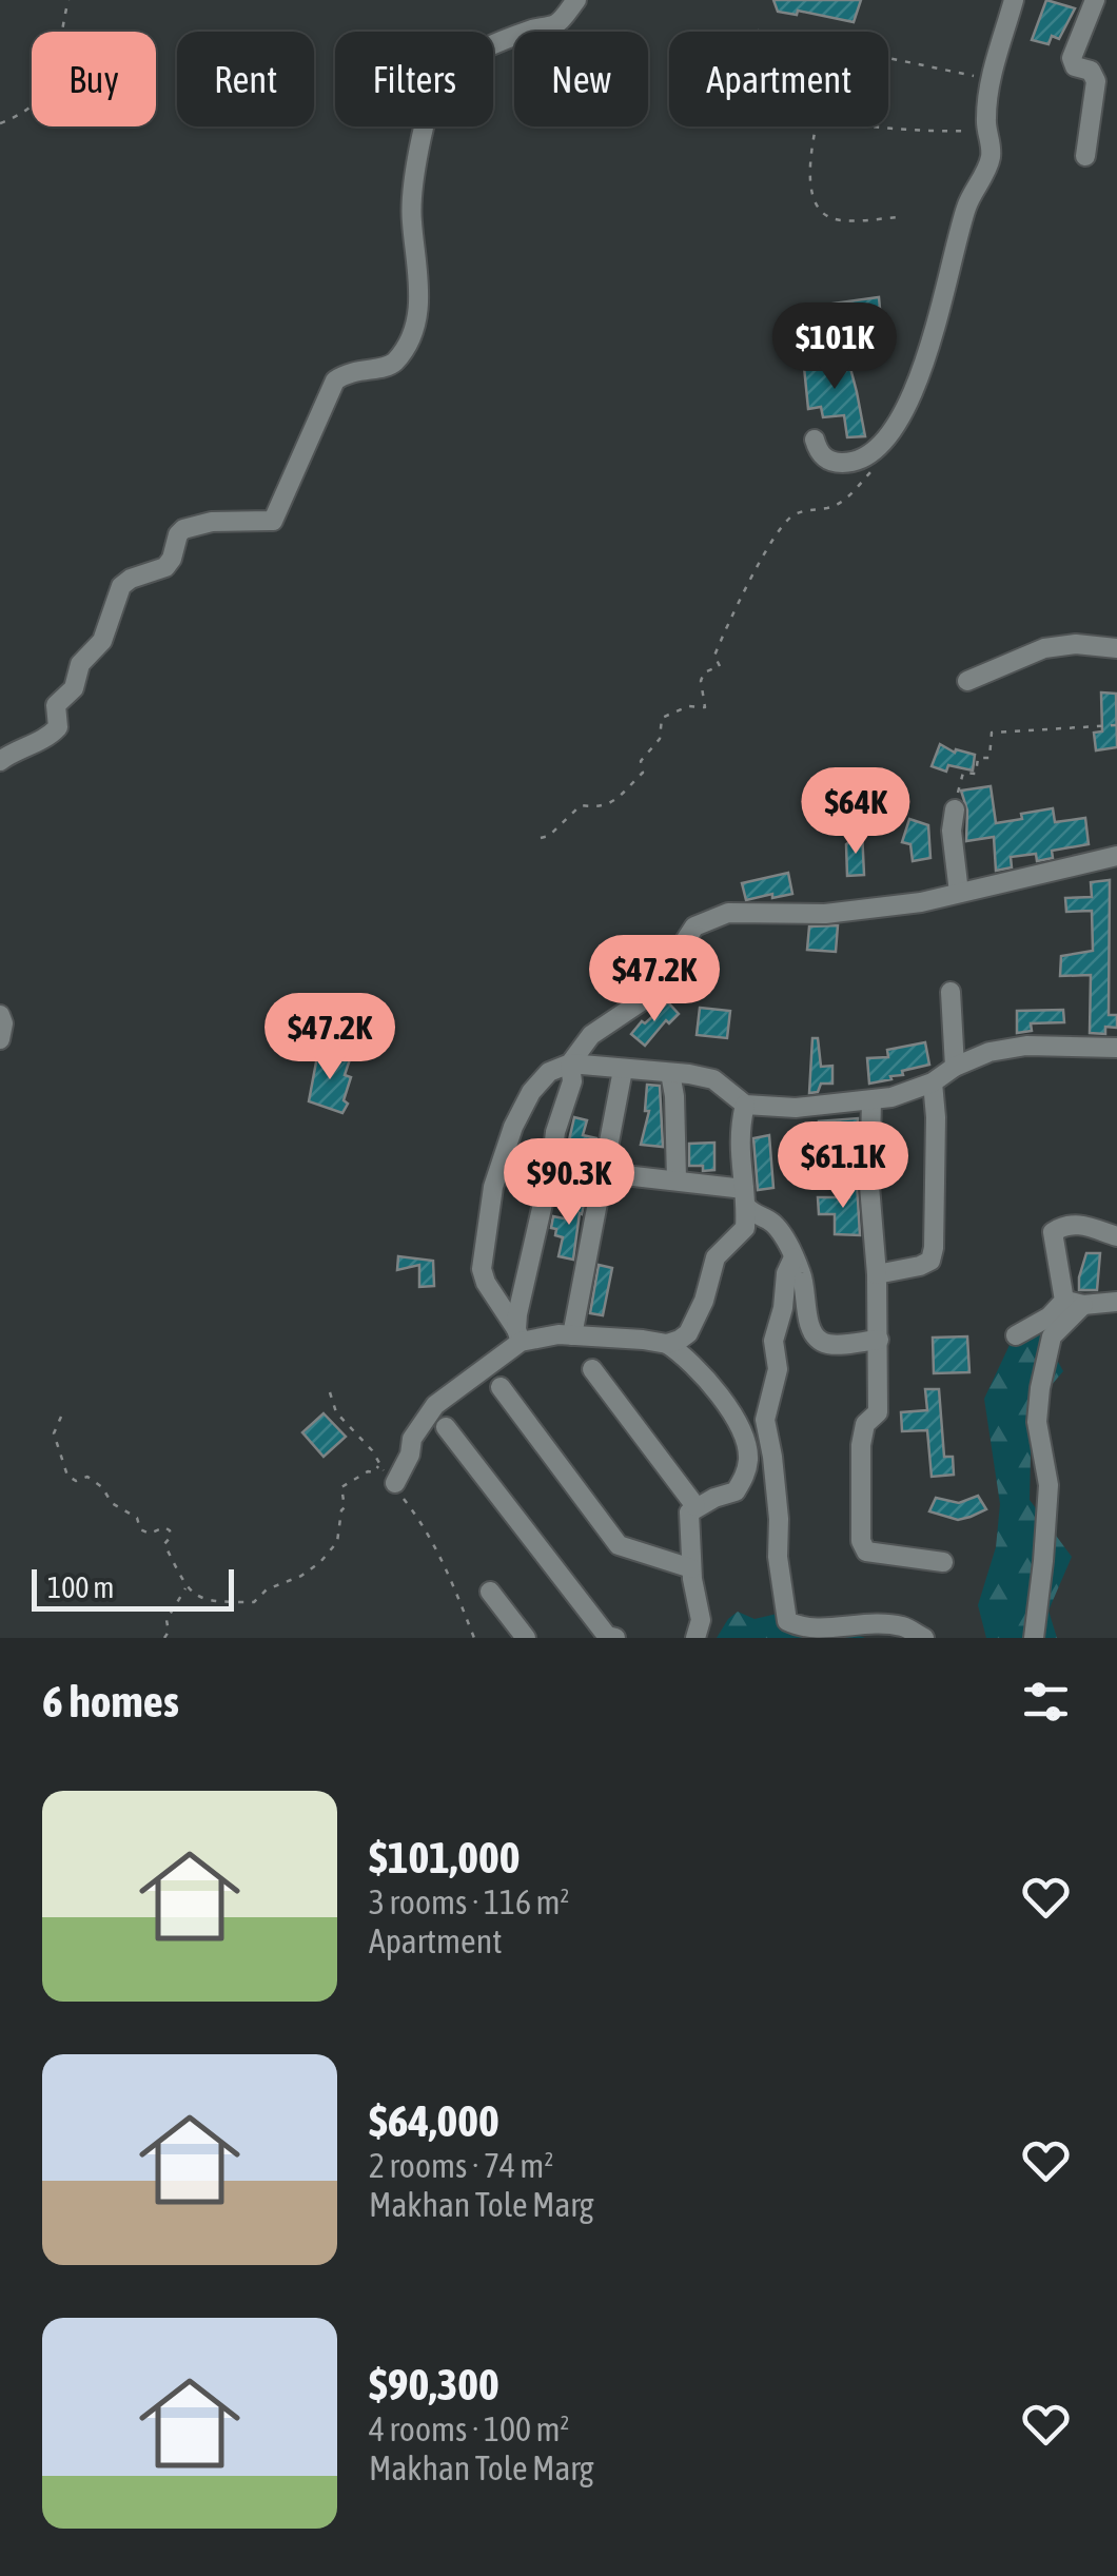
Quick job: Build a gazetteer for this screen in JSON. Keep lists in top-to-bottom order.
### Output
{
  "scale_bar": "100 m",
  "page": {
    "chip": [
      "Buy",
      "Rent",
      "Filters",
      "New",
      "Apartment"
    ],
    "price": [
      "$101K",
      "$64K",
      "$47.2K",
      "$47.2K",
      "$61.1K",
      "$90.3K"
    ],
    "scale": "100 m",
    "heading": "6 homes",
    "list": [
      {
        "name": "$101,000",
        "note": "3 rooms · 116 m² · Apartment"
      },
      {
        "name": "$64,000",
        "note": "2 rooms · 74 m² · Makhan Tole Marg"
      },
      {
        "name": "$90,300",
        "note": "4 rooms · 100 m² · Makhan Tole Marg"
      }
    ]
  }
}
